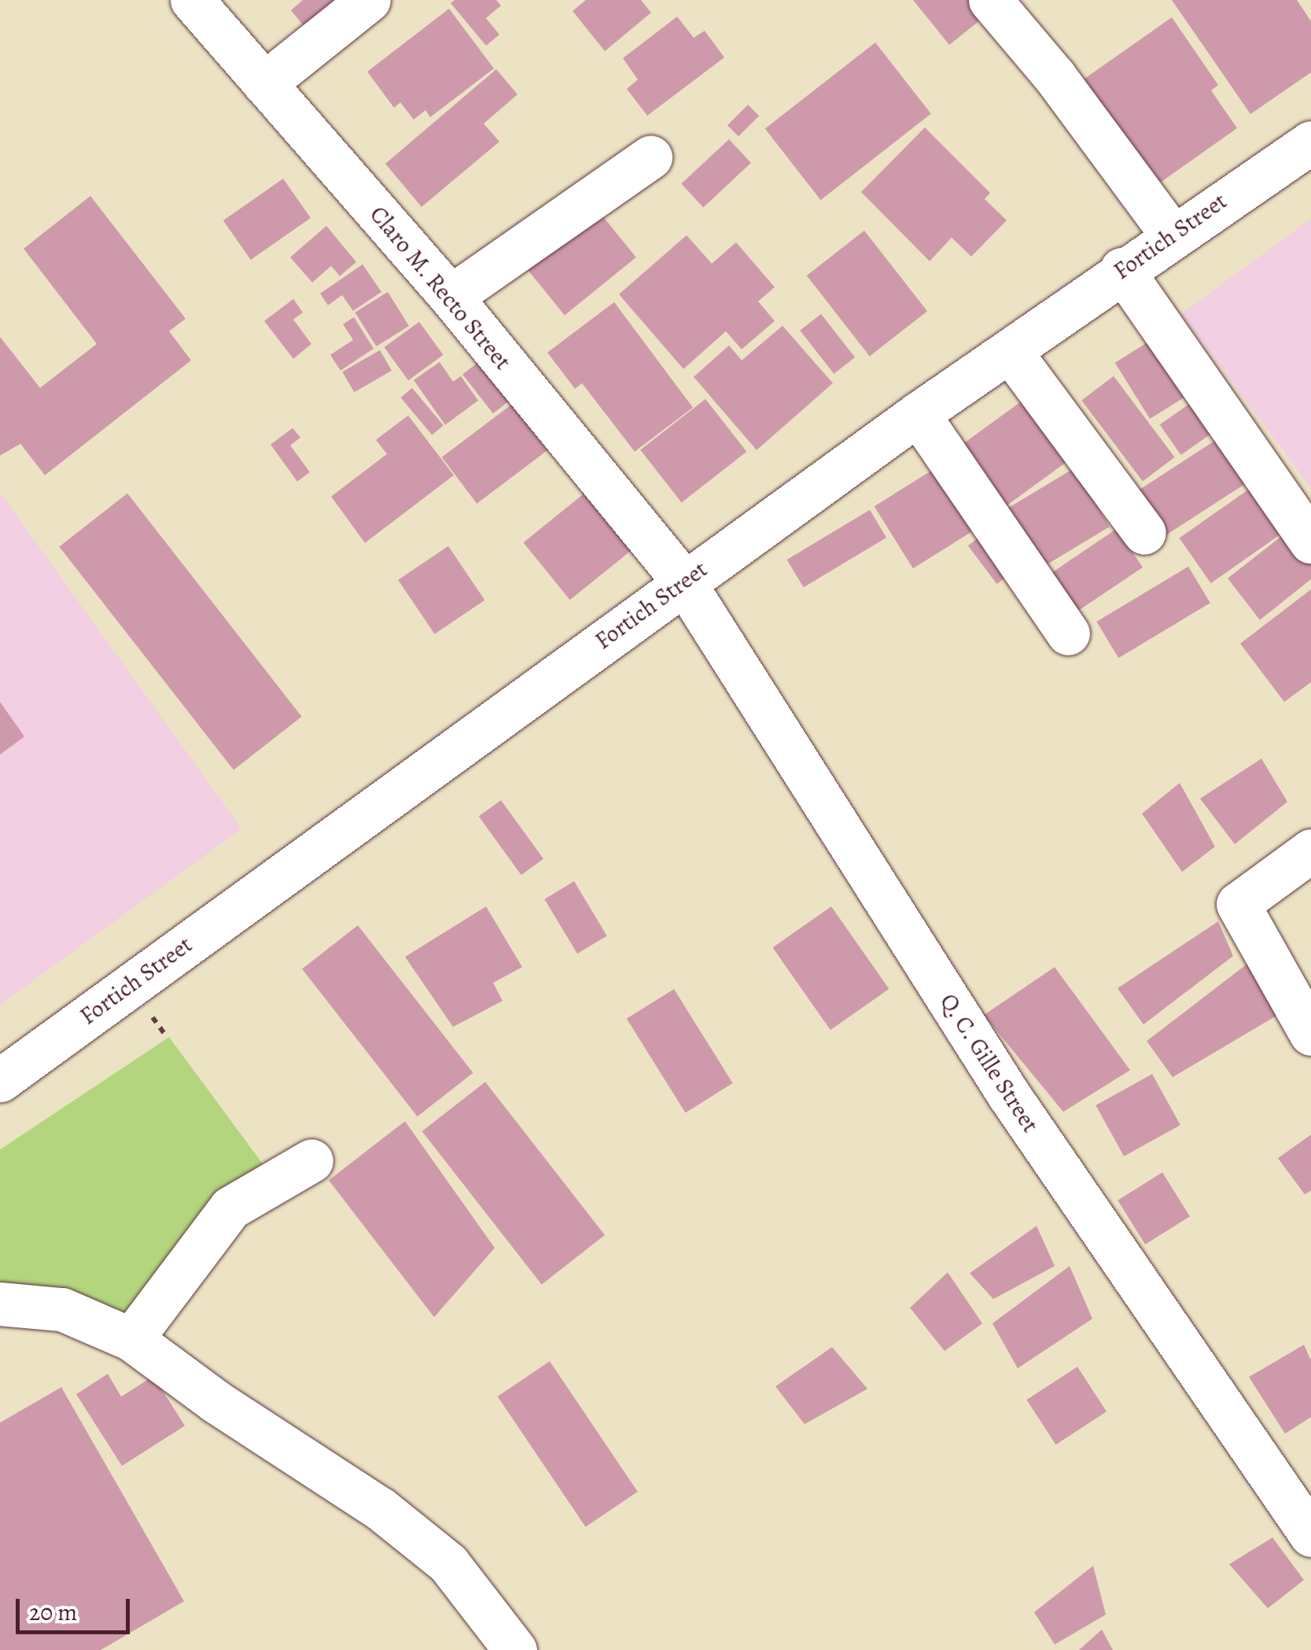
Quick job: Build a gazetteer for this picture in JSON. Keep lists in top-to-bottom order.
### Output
{
  "streets": {
    "main road": ["Fortich Street", "Claro M. Recto Street", "Q. C. Gille Street"]
  },
  "crossings": [
    ["Fortich Street", "Claro M. Recto Street"],
    ["Fortich Street", "Q. C. Gille Street"],
    ["Claro M. Recto Street", "Q. C. Gille Street"]
  ],
  "scale_bar": "20 m"
}
